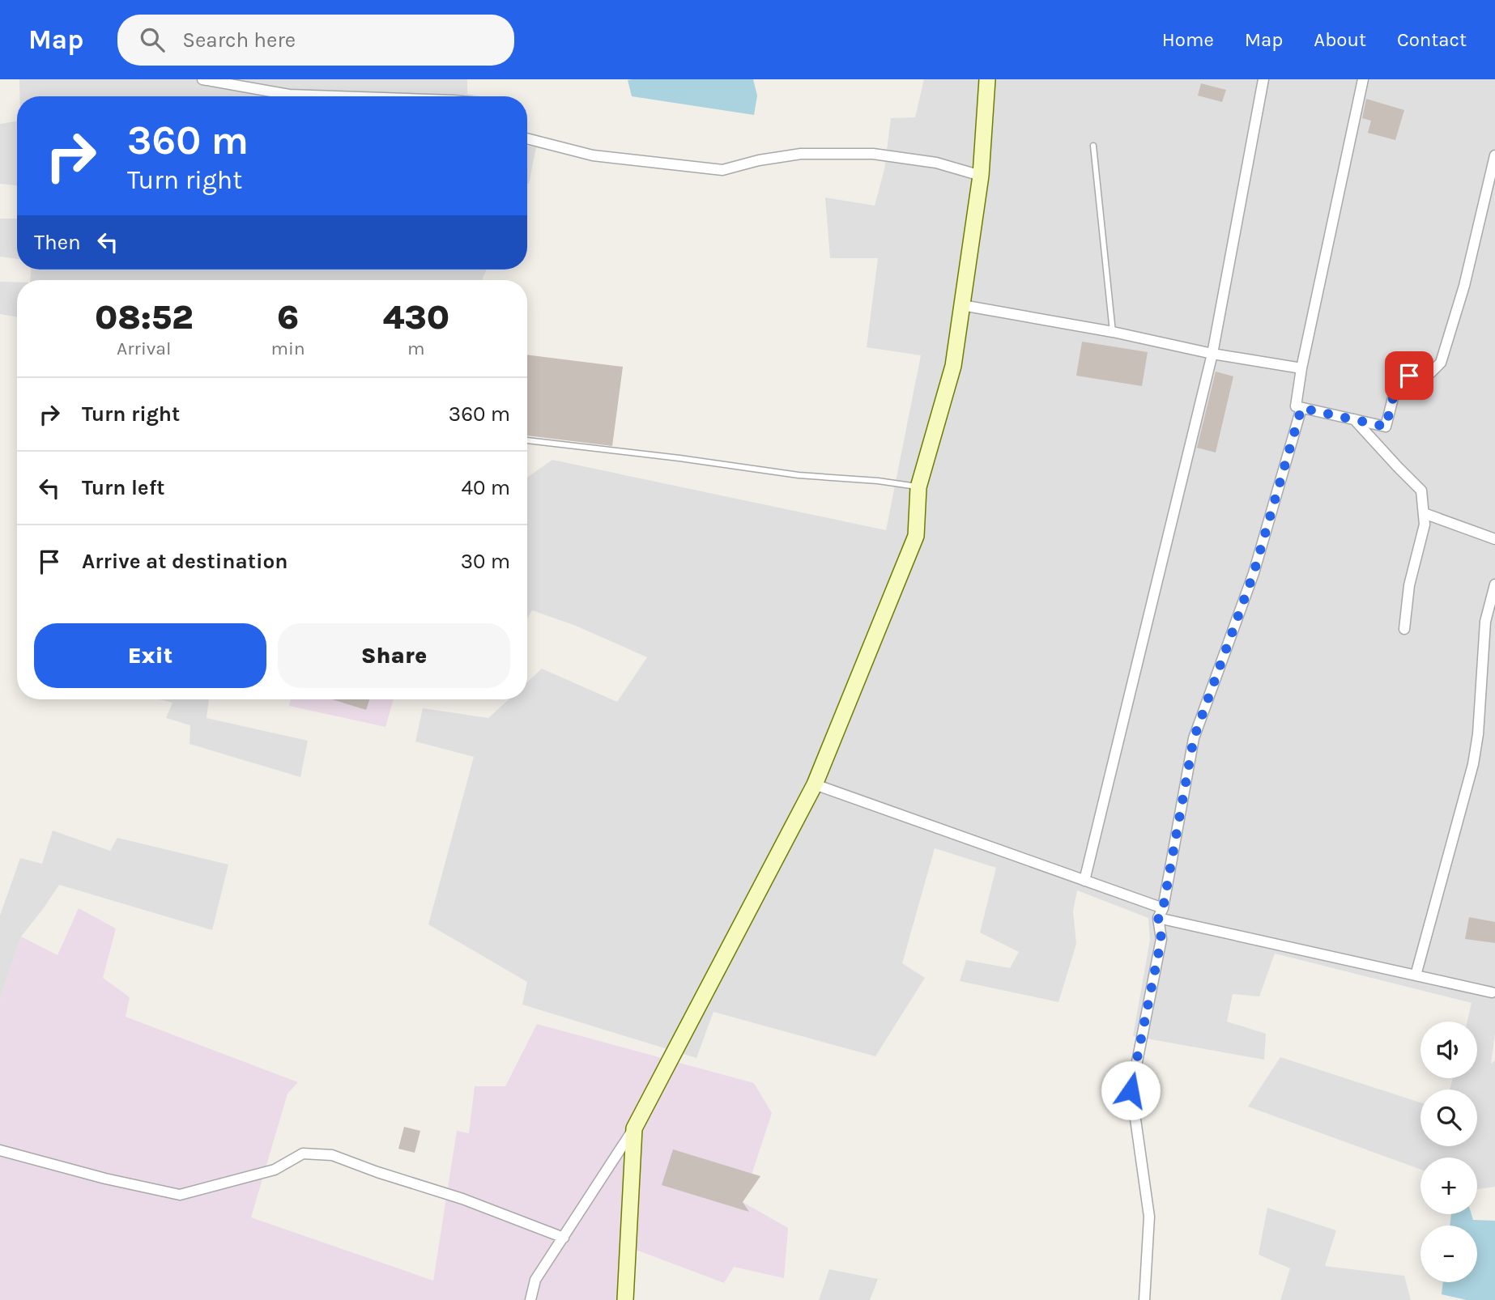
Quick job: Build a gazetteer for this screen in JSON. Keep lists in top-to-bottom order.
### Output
{
  "page": {
    "header": "Map",
    "search": "Search here",
    "nav": [
      "Home",
      "Map",
      "About",
      "Contact"
    ],
    "turn": ["360 m", "Turn right"],
    "then": "Then",
    "eta": [
      "08:52",
      "Arrival",
      "6",
      "min",
      "430",
      "m"
    ],
    "list": [
      {
        "name": "Turn right",
        "value": "360 m"
      },
      {
        "name": "Turn left",
        "value": "40 m"
      },
      {
        "name": "Arrive at destination",
        "value": "30 m"
      }
    ],
    "buttons": ["Exit", "Share"],
    "map_buttons": ["+", "−"]
  }
}
